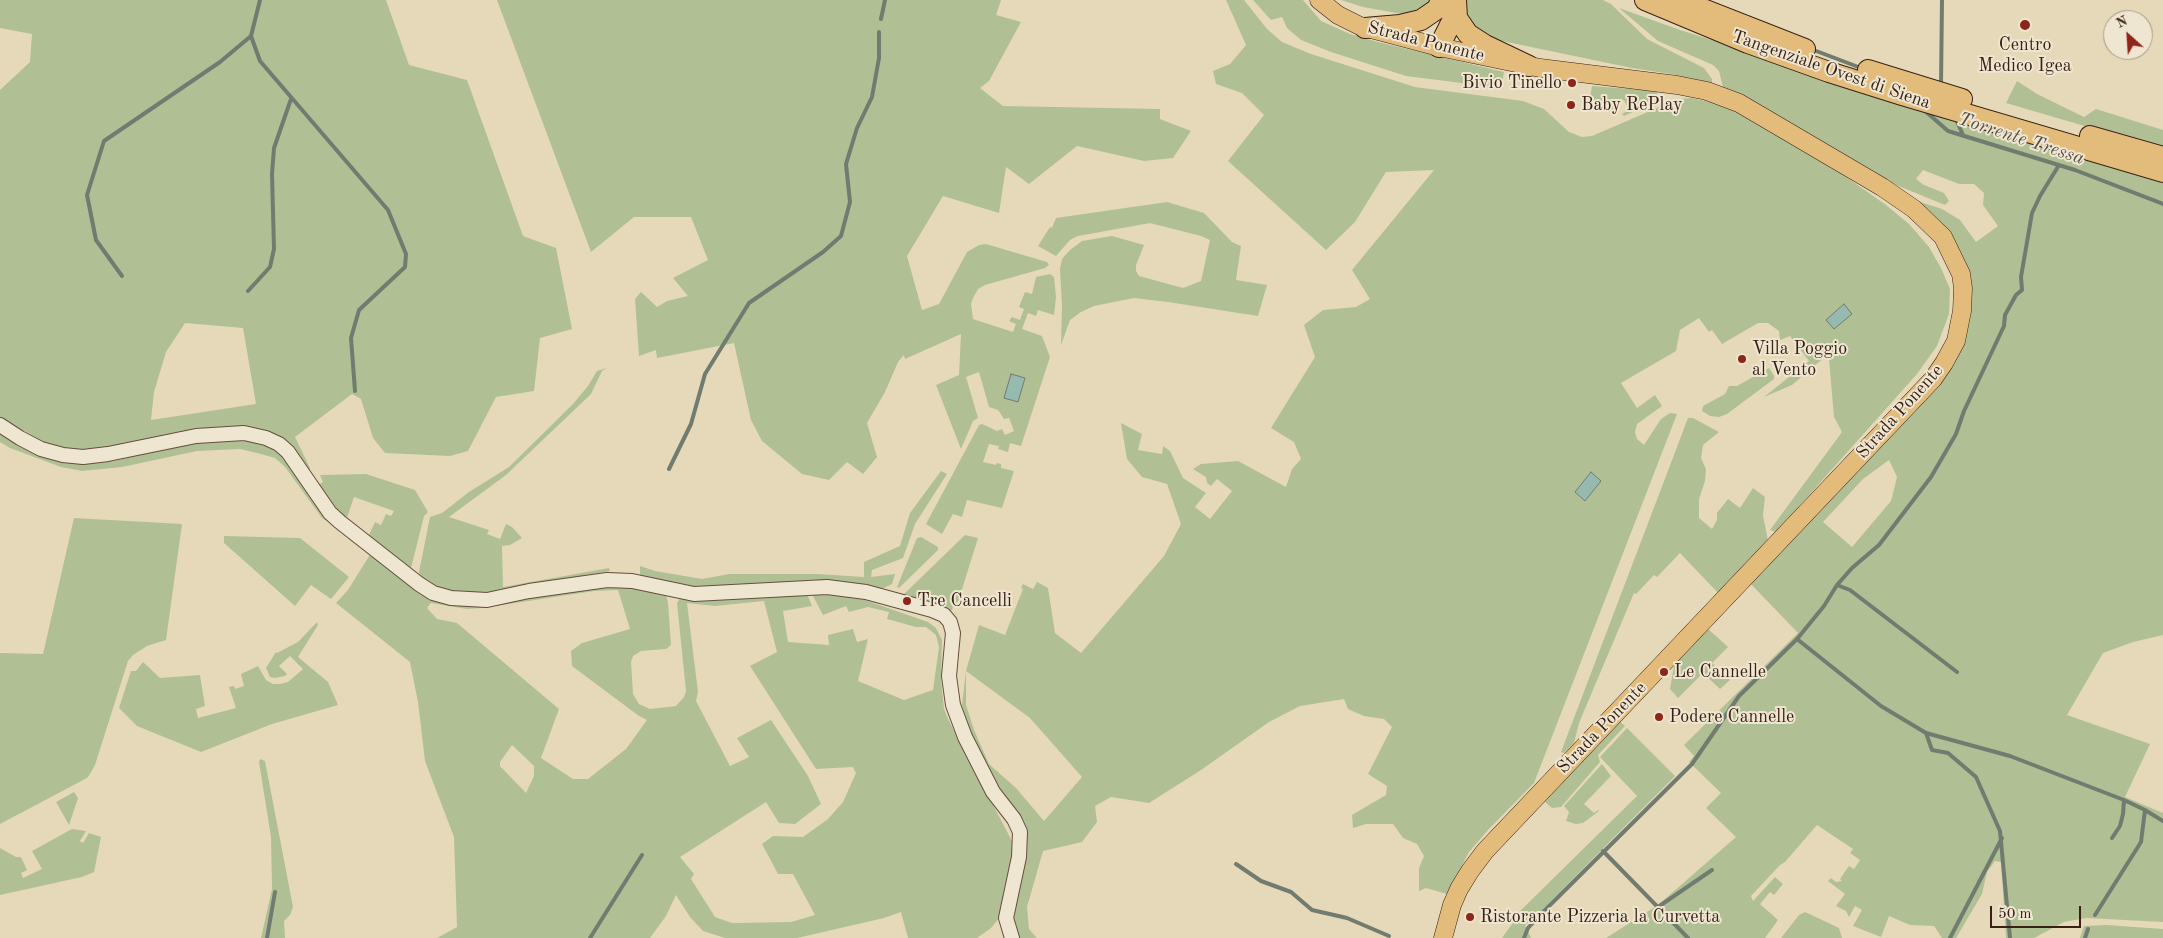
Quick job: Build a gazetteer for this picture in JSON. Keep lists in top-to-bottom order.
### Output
{
  "streets": {
    "highway": ["Tangenziale Ovest di Siena"],
    "main road": ["Strada Ponente"]
  },
  "water": ["Torrente Tressa"],
  "places": [
    "Centro Medico Igea",
    "Bivio Tinello",
    "Baby RePlay",
    "Villa Poggio al Vento",
    "Tre Cancelli",
    "Le Cannelle",
    "Podere Cannelle",
    "Ristorante Pizzeria la Curvetta"
  ],
  "scale_bar": "50 m",
  "north": "top left"
}
